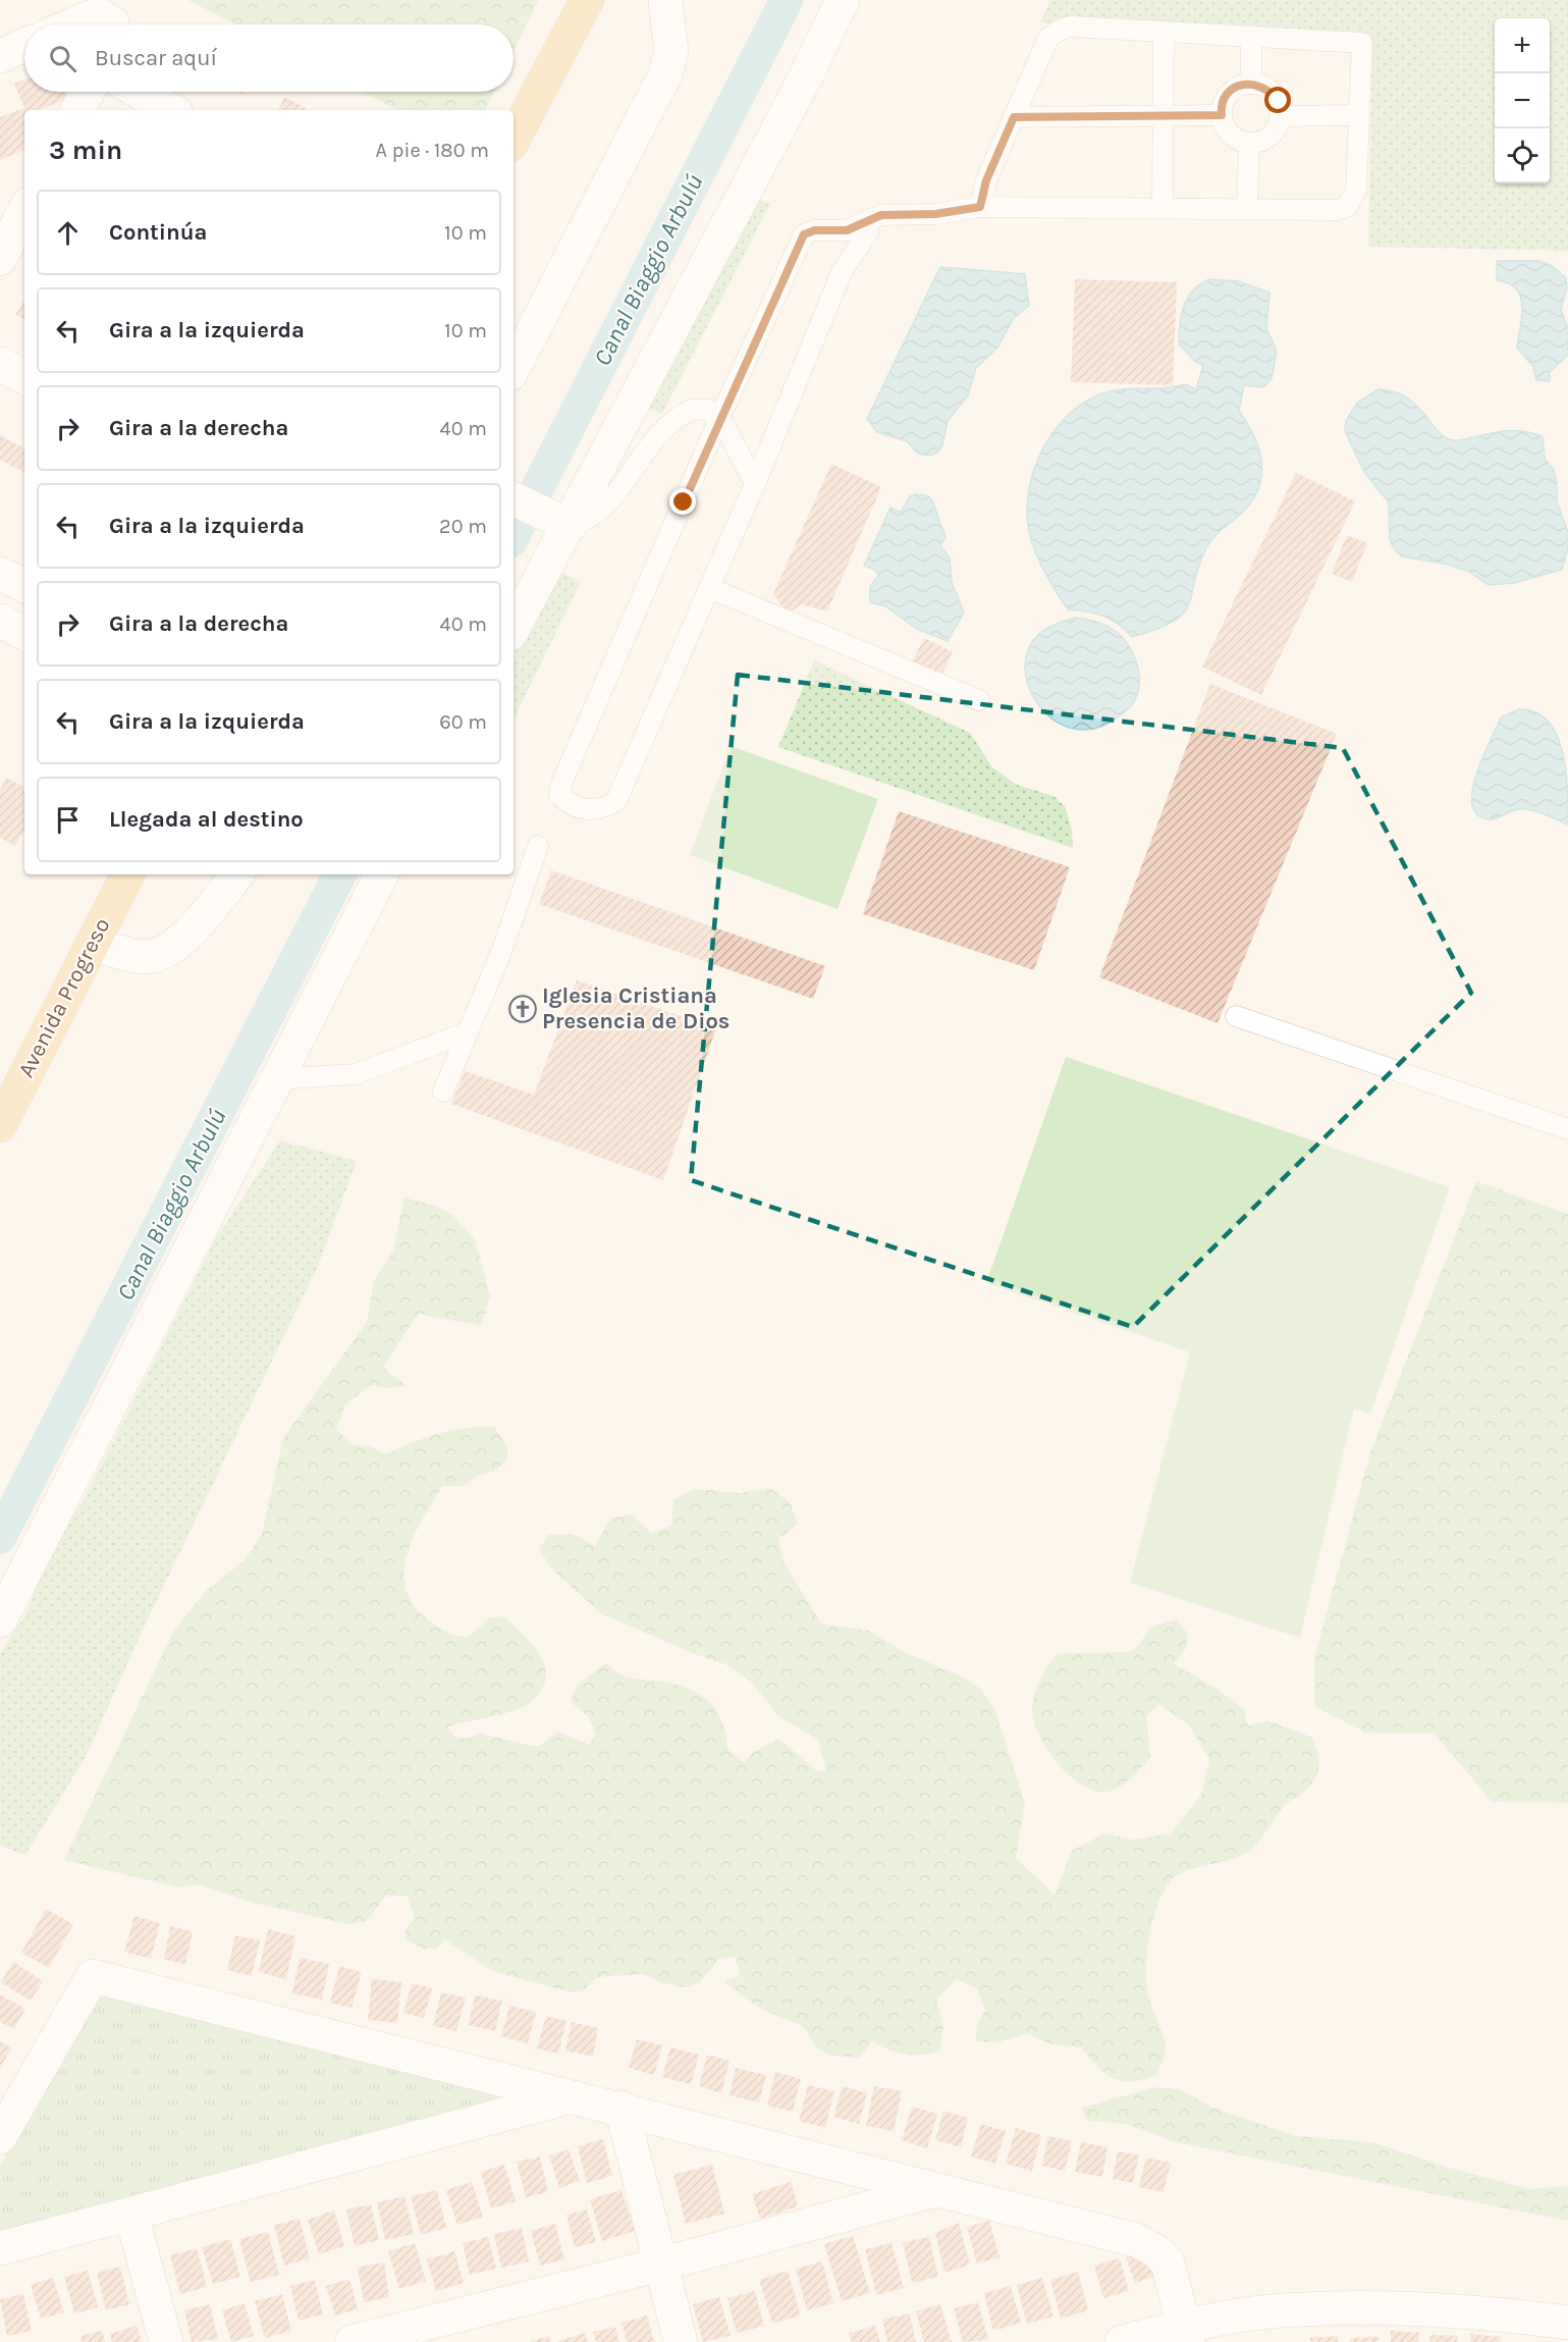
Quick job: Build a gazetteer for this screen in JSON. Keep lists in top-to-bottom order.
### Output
{
  "streets": {
    "main road": ["Avenida Progreso"]
  },
  "water": ["Canal Biaggio Arbulú"],
  "places": {
    "church": ["Iglesia Cristiana Presencia de Dios"]
  },
  "page": {
    "map_buttons": ["+", "−"],
    "search": "Buscar aquí",
    "heading": ["3 min", "A pie · 180 m"],
    "list": [
      ["Continúa", "10 m"],
      ["Gira a la izquierda", "10 m"],
      ["Gira a la derecha", "40 m"],
      ["Gira a la izquierda", "20 m"],
      ["Gira a la derecha", "40 m"],
      ["Gira a la izquierda", "60 m"],
      "Llegada al destino"
    ]
  }
}
